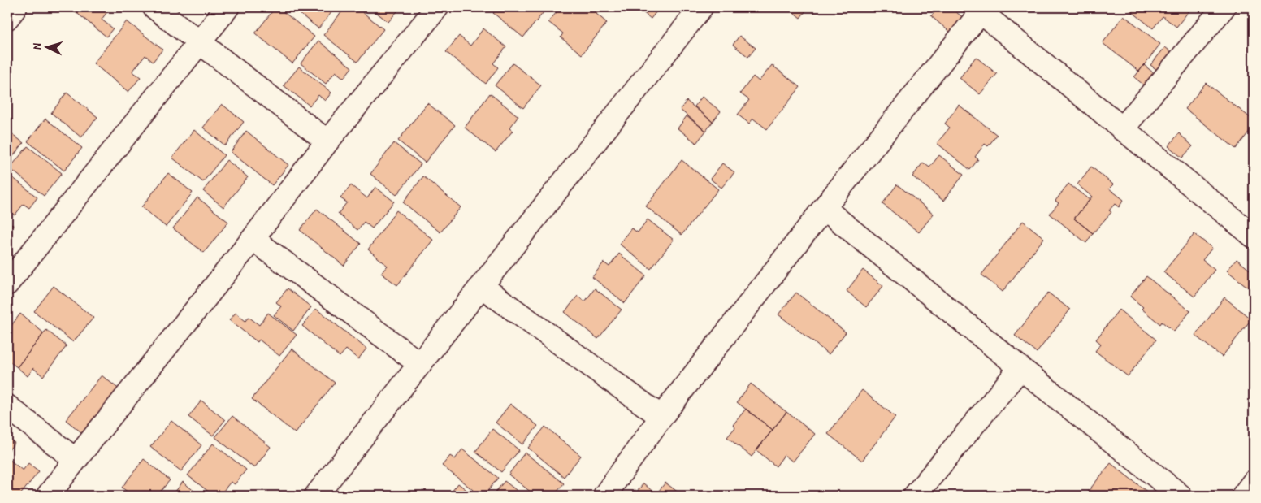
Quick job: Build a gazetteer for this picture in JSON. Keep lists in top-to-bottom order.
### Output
{
  "north": "left"
}
